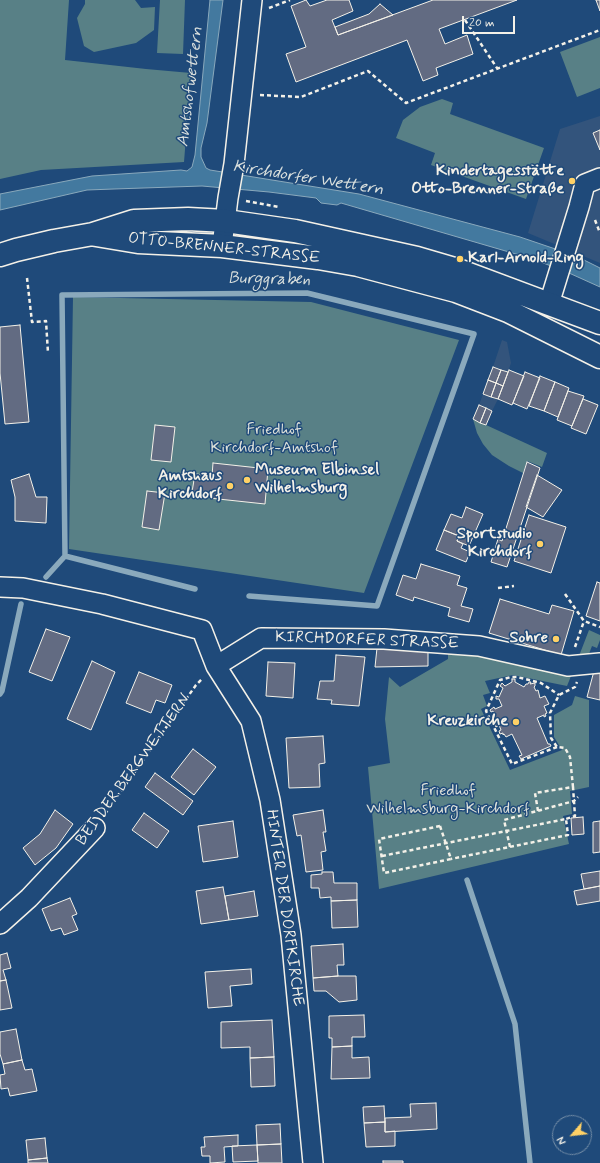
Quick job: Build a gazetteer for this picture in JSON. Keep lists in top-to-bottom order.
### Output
{
  "streets": {
    "main road": ["OTTO-BRENNER-STRASSE"],
    "street": ["KIRCHDORFER STRASSE", "BEI DER BERGWETTERN", "HINTER DER DORFKIRCHE"]
  },
  "crossings": [
    ["KIRCHDORFER STRASSE", "BEI DER BERGWETTERN"],
    ["KIRCHDORFER STRASSE", "HINTER DER DORFKIRCHE"],
    ["BEI DER BERGWETTERN", "HINTER DER DORFKIRCHE"]
  ],
  "water": ["Amtshofwettern", "Kirchdorfer Wettern", "Burggraben"],
  "parks": ["Friedhof Kirchdorf-Amtshof", "Friedhof Wilhelmsburg-Kirchdorf"],
  "places": [
    "Kindertagesstätte Otto-Brenner-Straße",
    "Karl-Arnold-Ring",
    "Museum Elbinsel Wilhelmsburg",
    "Amtshaus Kirchdorf",
    "Sportstudio Kirchdorf",
    "Sohre",
    "Kreuzkirche"
  ],
  "scale_bar": "20 m",
  "north": "bottom left"
}
